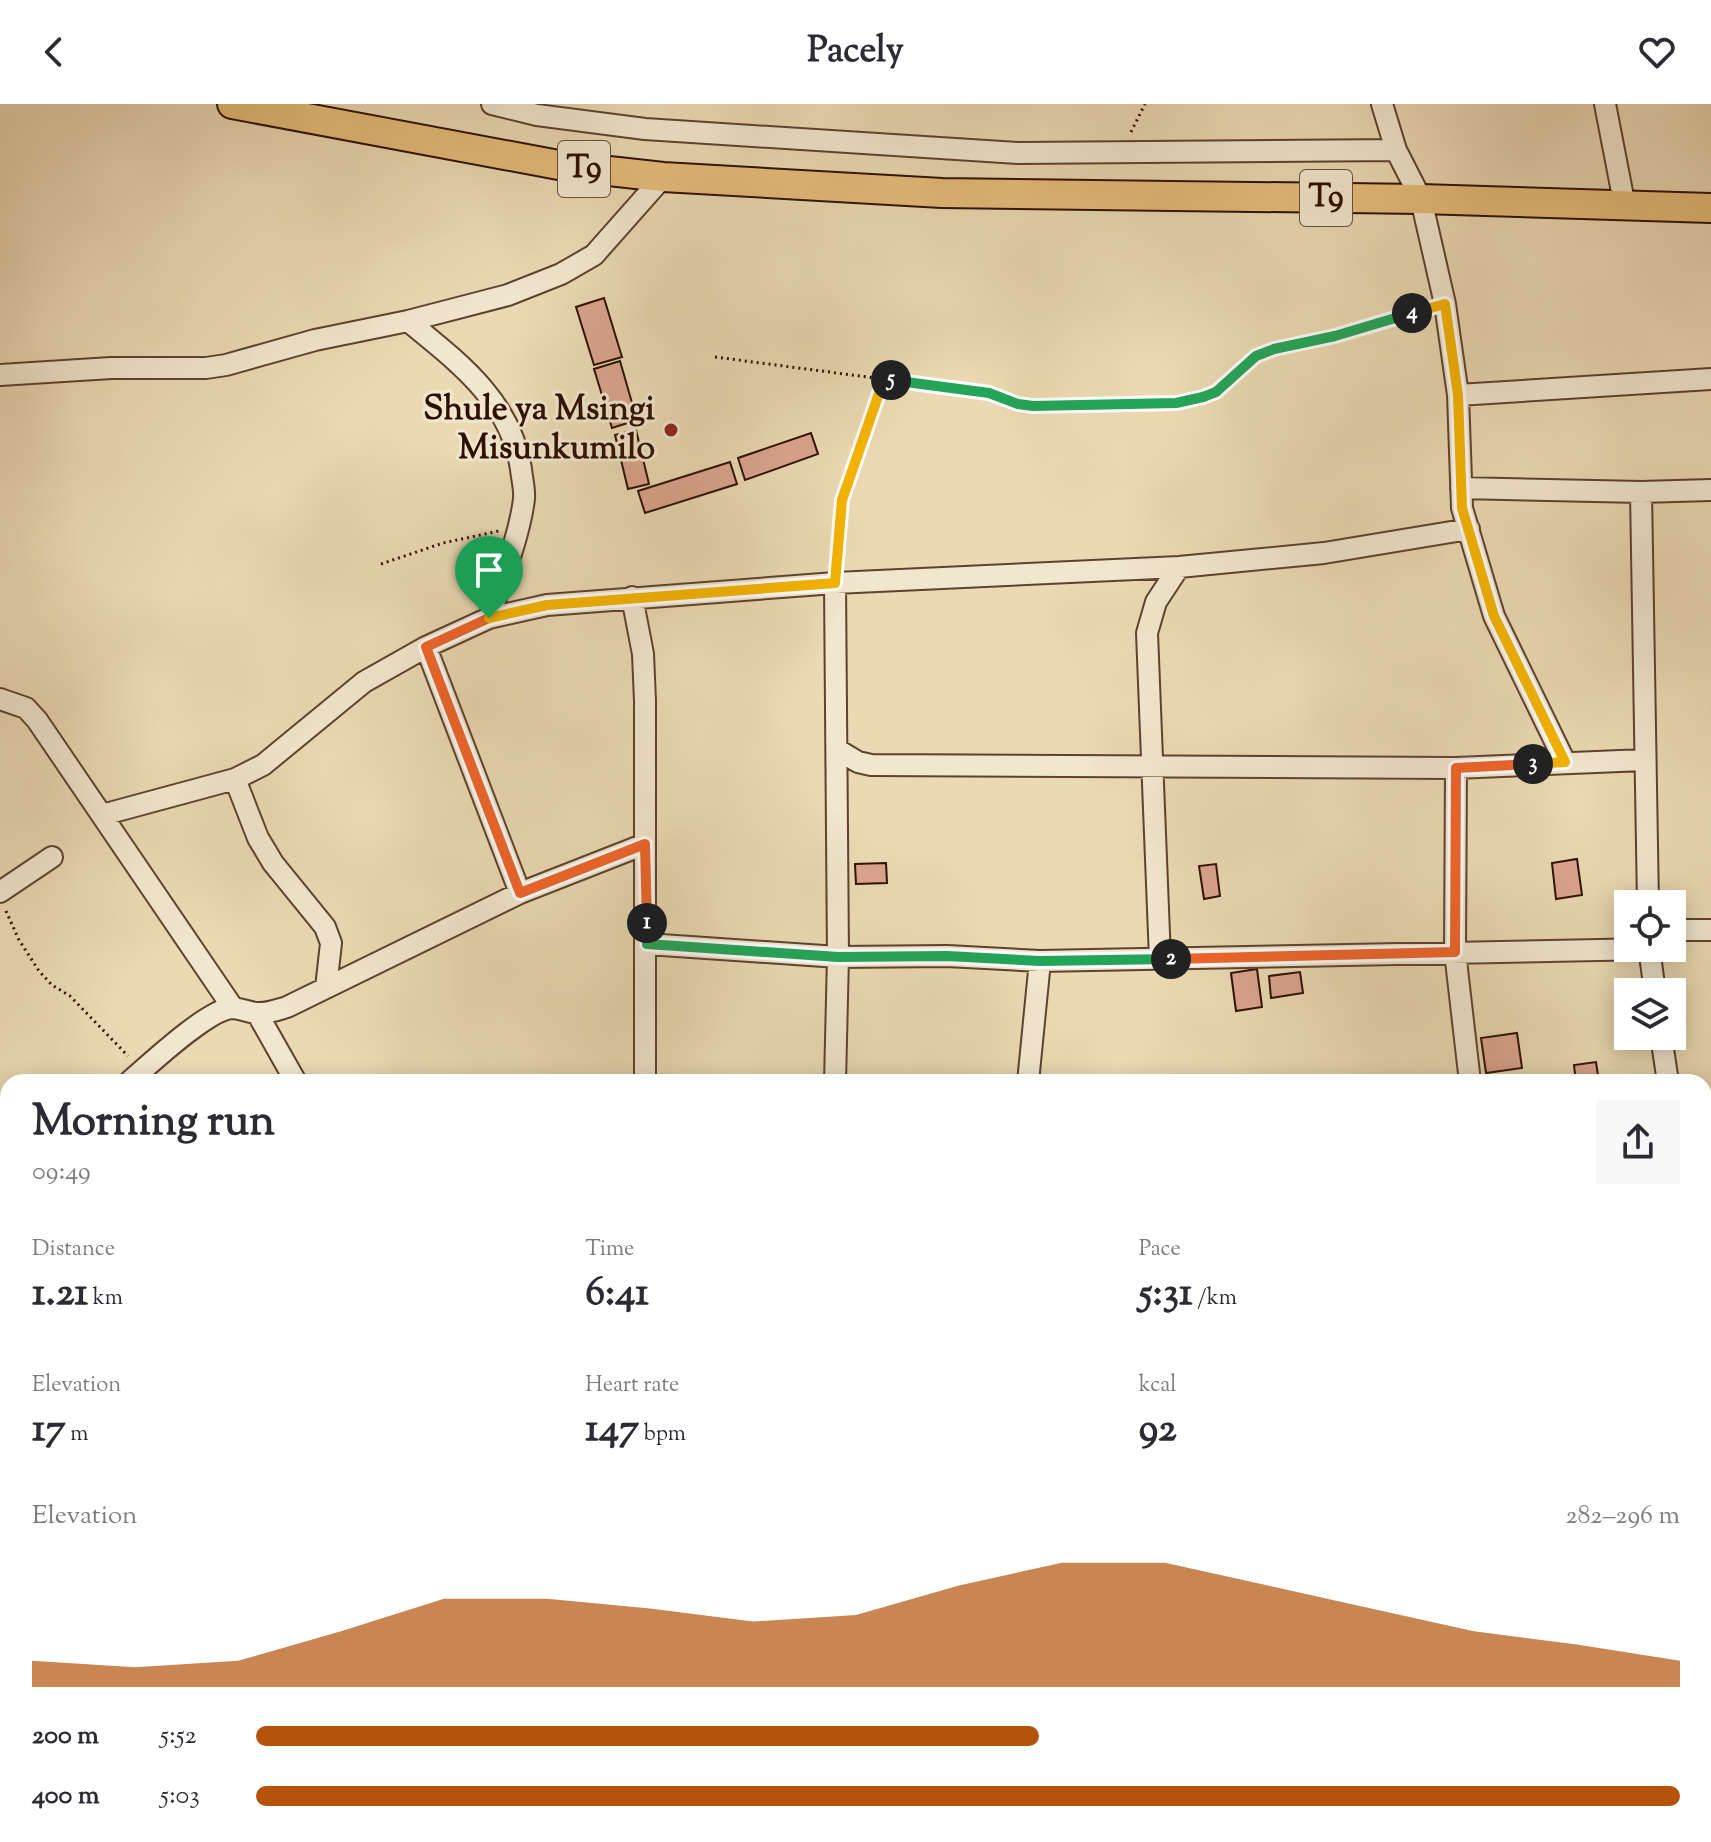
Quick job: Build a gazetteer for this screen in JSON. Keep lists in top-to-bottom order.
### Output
{
  "streets": {
    "highway": ["T9"]
  },
  "places": ["Shule ya Msingi Misunkumilo"],
  "page": {
    "header": "Pacely",
    "pins": [
      "4",
      "5",
      "3",
      "1",
      "2"
    ],
    "heading": ["Morning run", "09:49"],
    "stats": [
      ["Distance", "1.21 km"],
      ["Time", "6:41"],
      ["Pace", "5:31 /km"],
      ["Elevation", "17 m"],
      ["Heart rate", "147 bpm"],
      ["kcal", "92"]
    ],
    "chart": ["Elevation", "282–296 m"],
    "list": [
      {
        "name": "200 m",
        "note": "5:52"
      },
      {
        "name": "400 m",
        "note": "5:03"
      }
    ]
  }
}
